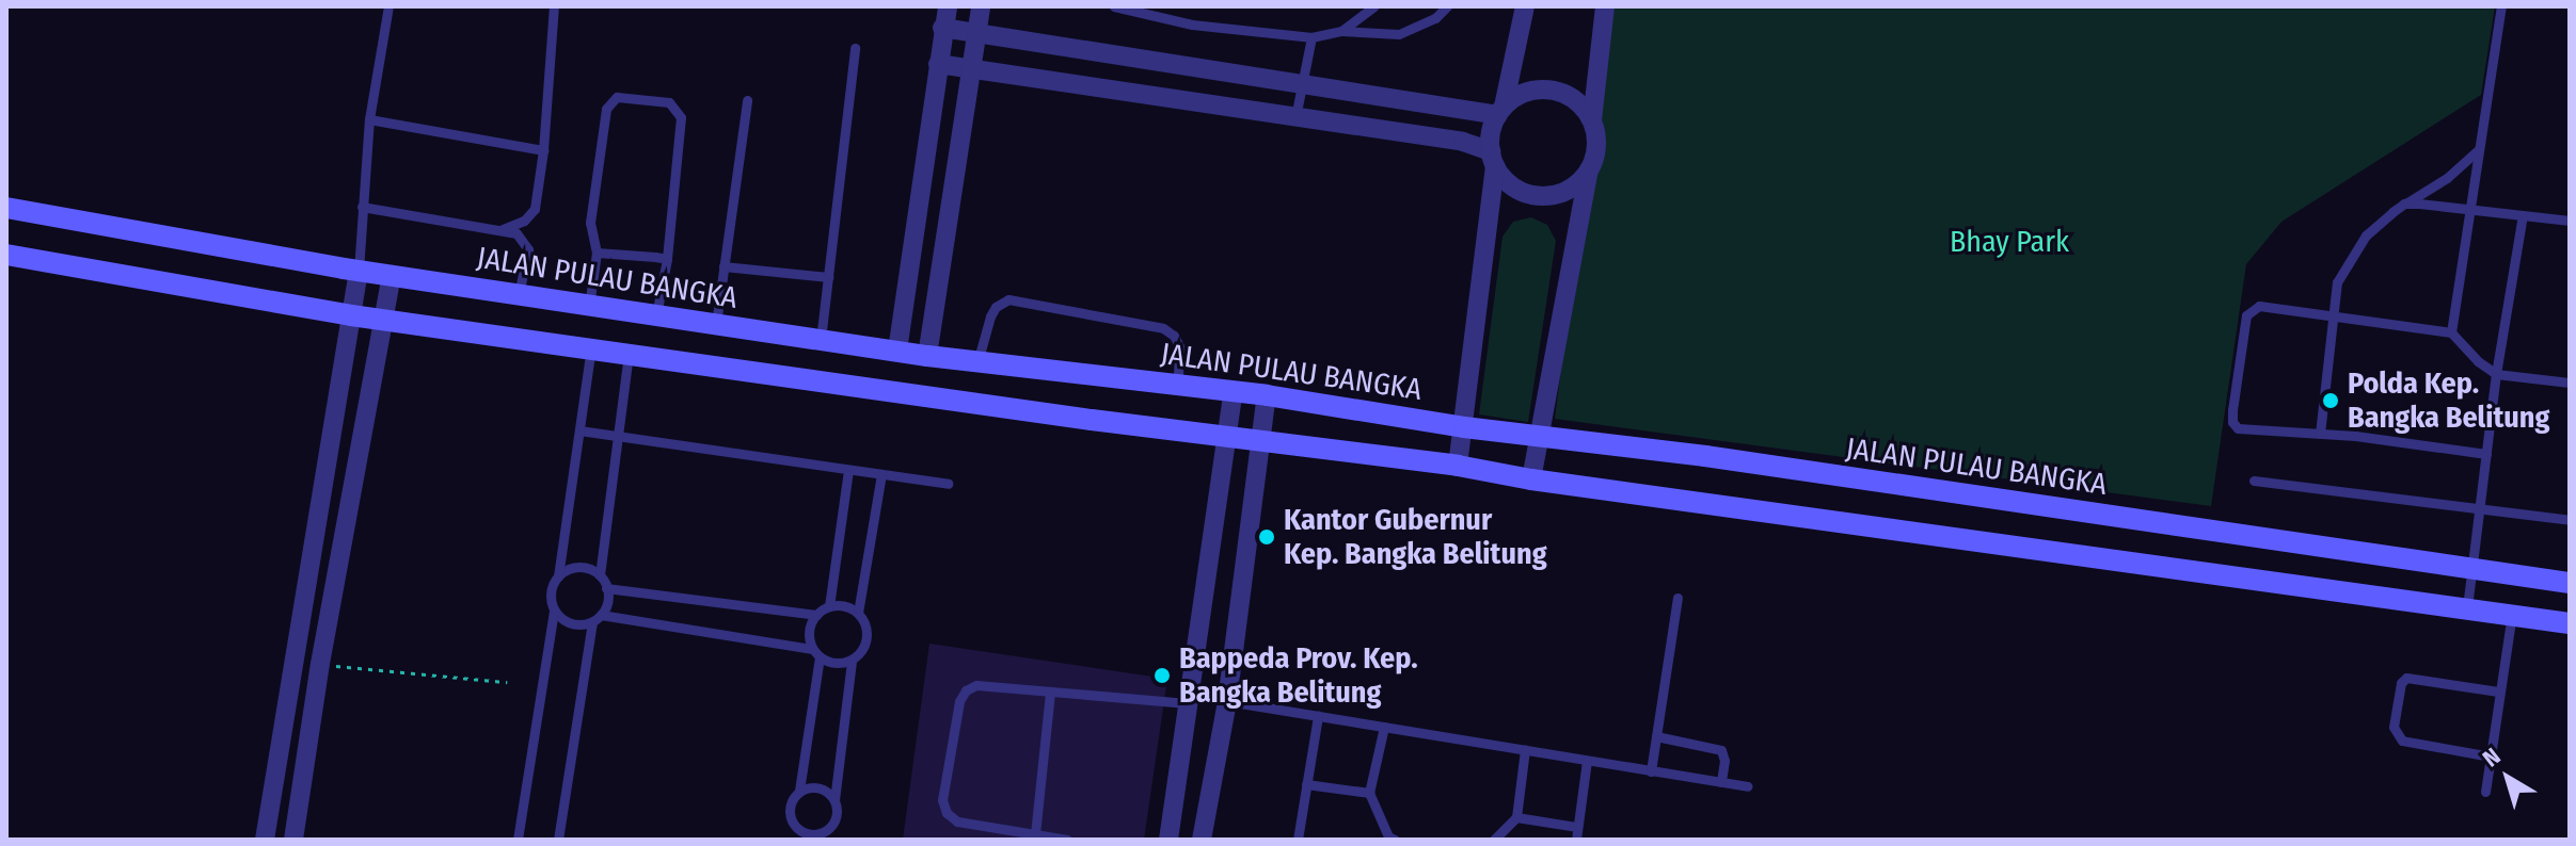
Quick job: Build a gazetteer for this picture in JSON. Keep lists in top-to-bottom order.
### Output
{
  "streets": {
    "main road": ["JALAN PULAU BANGKA"]
  },
  "parks": ["Bhay Park"],
  "places": ["Polda Kep. Bangka Belitung", "Kantor Gubernur Kep. Bangka Belitung", "Bappeda Prov. Kep. Bangka Belitung"],
  "north": "top left"
}
